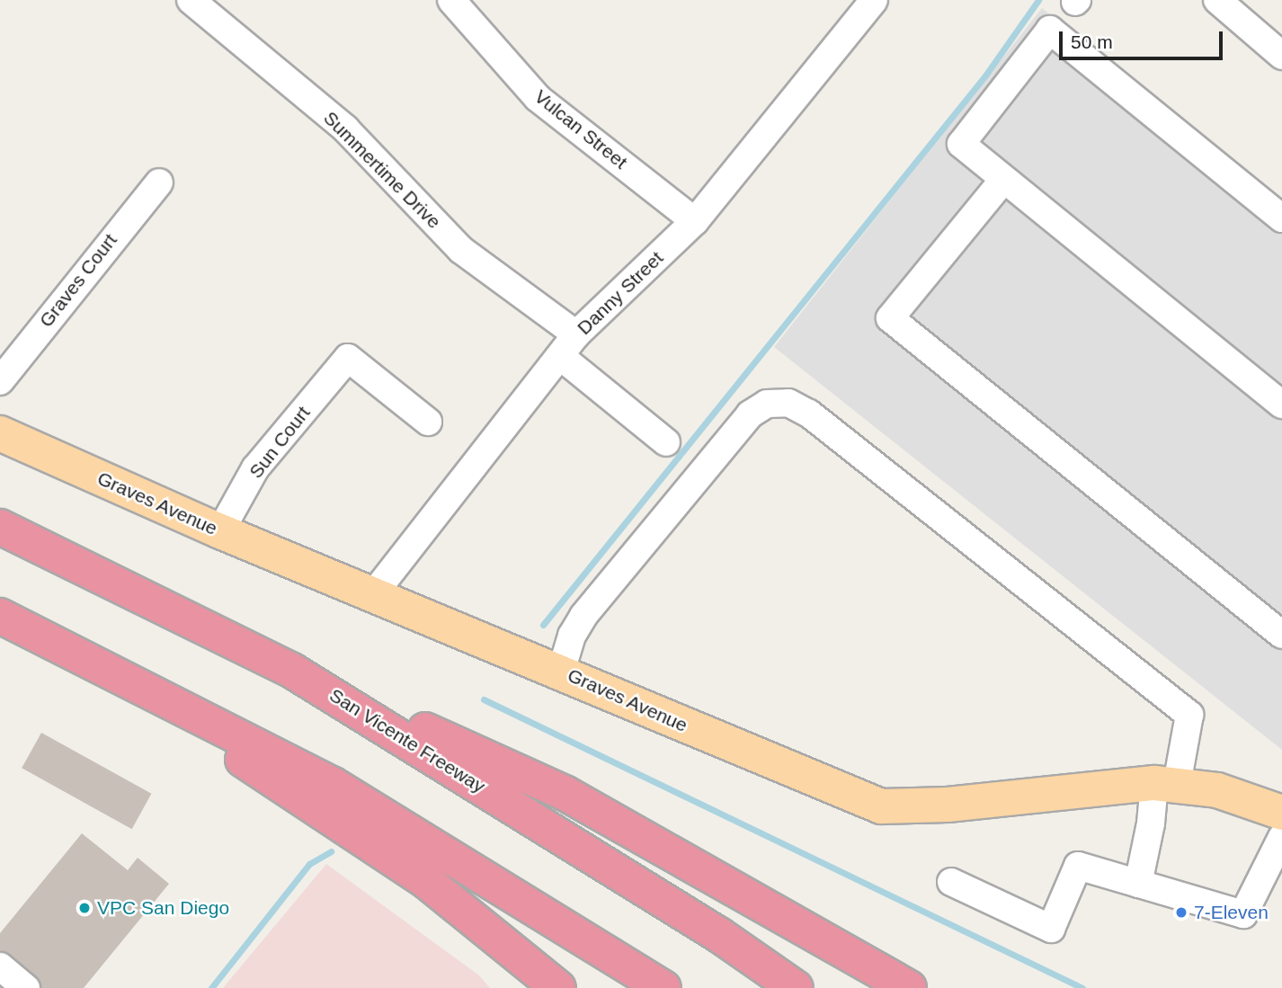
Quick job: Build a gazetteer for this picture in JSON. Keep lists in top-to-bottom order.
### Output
{
  "streets": {
    "highway": ["San Vicente Freeway"],
    "main road": ["Graves Avenue"],
    "street": [
      "Vulcan Street",
      "Summertime Drive",
      "Graves Court",
      "Danny Street",
      "Sun Court"
    ]
  },
  "crossings": [
    ["Vulcan Street", "Danny Street"],
    ["Summertime Drive", "Danny Street"],
    ["Danny Street", "Graves Avenue"],
    ["Sun Court", "Graves Avenue"]
  ],
  "places": ["VPC San Diego", "7-Eleven"],
  "scale_bar": "50 m"
}
